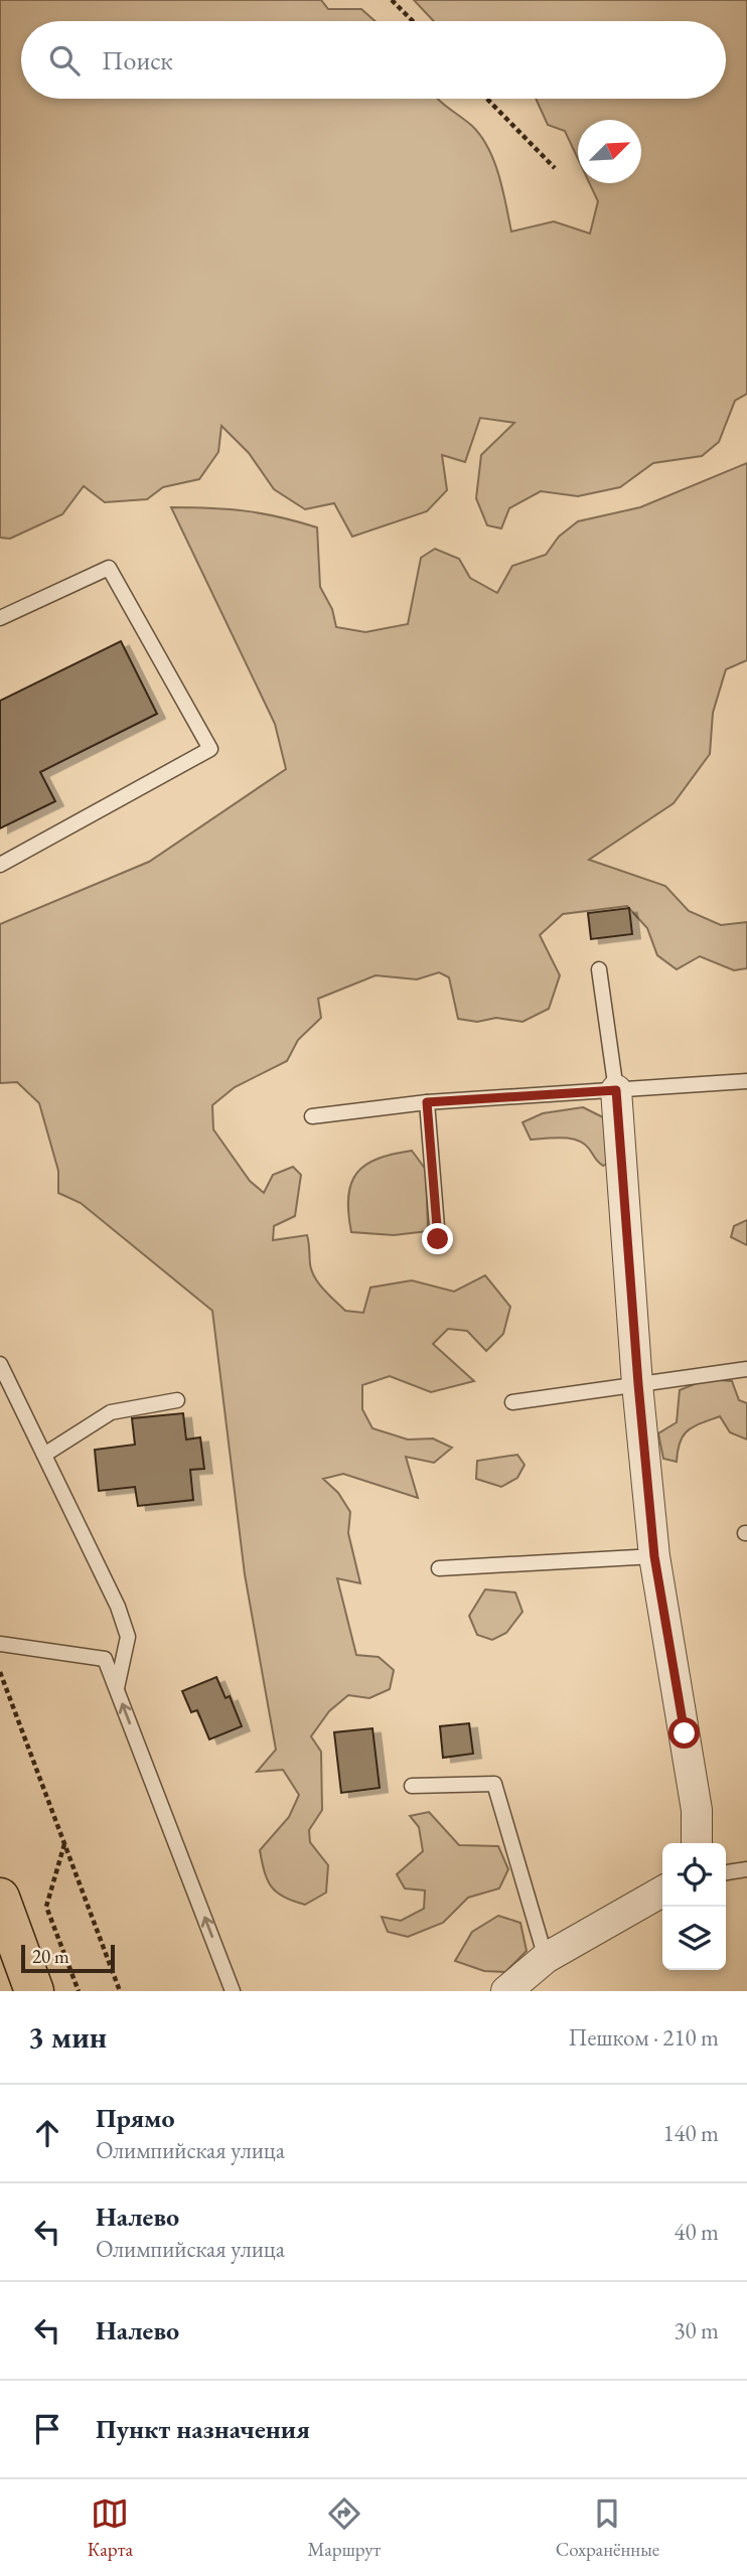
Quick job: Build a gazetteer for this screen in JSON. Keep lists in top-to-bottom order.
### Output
{
  "scale_bar": "20 m",
  "north": "top right",
  "page": {
    "search": "Поиск",
    "scale": "20 m",
    "heading": ["3 мин", "Пешком · 210 m"],
    "list": [
      ["Прямо", "Олимпийская улица", "140 m"],
      ["Налево", "Олимпийская улица", "40 m"],
      ["Налево", "30 m"],
      "Пункт назначения"
    ],
    "nav": ["Карта", "Маршрут", "Сохранённые"]
  }
}
